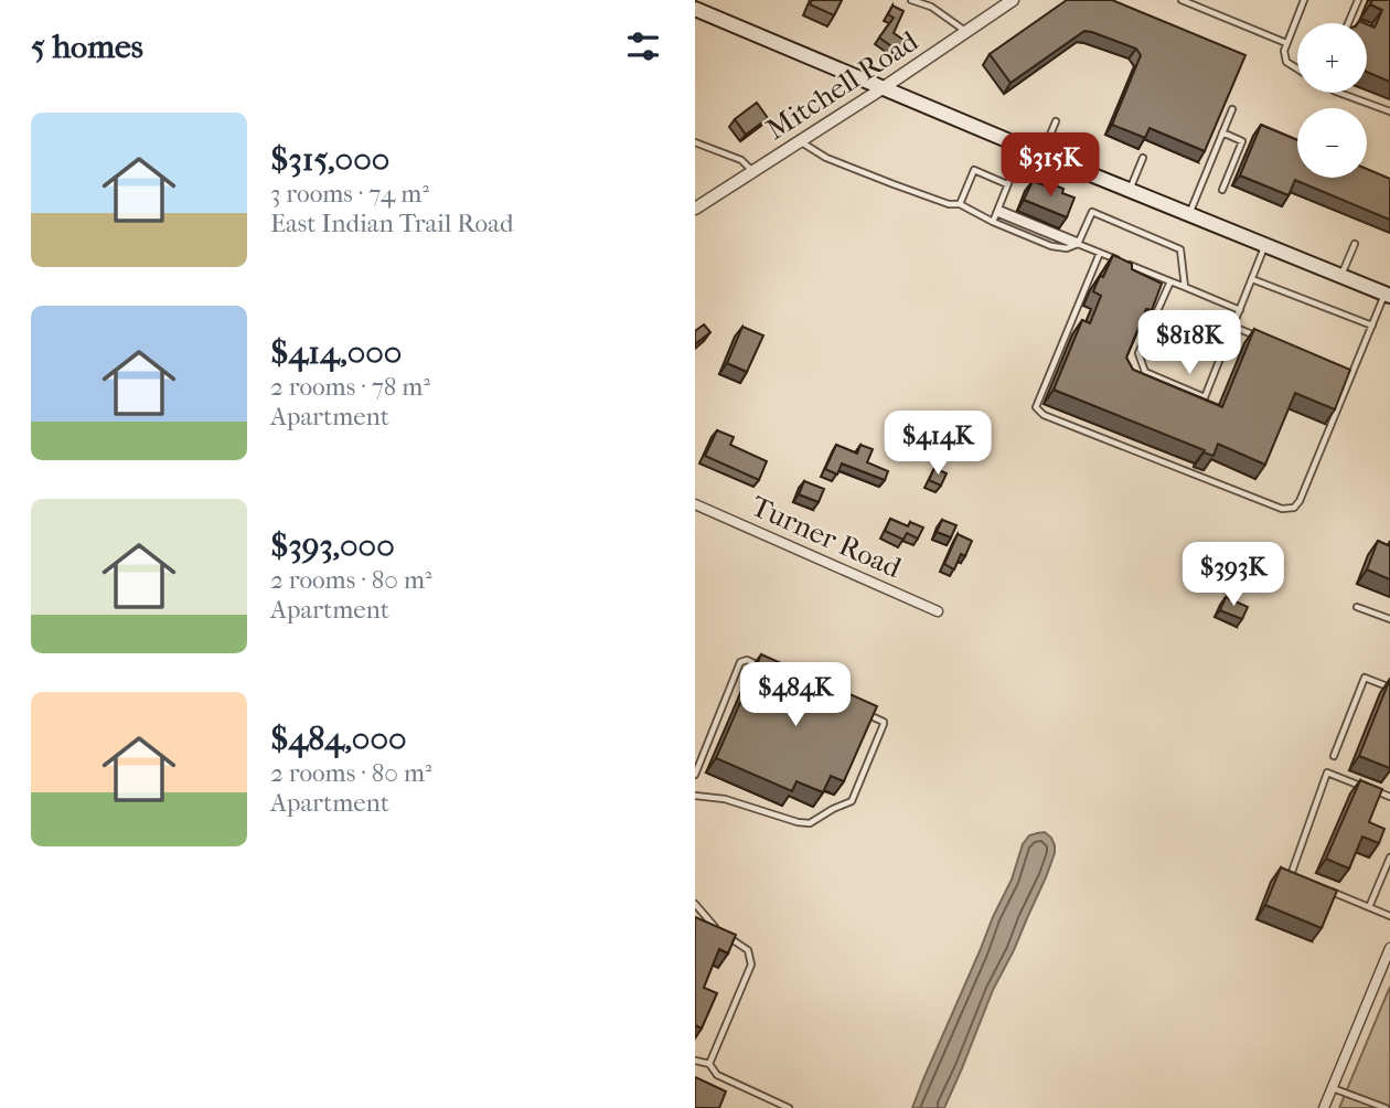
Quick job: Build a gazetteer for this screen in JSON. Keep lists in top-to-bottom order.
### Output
{
  "streets": {
    "street": ["Mitchell Road", "Turner Road"]
  },
  "page": {
    "heading": "5 homes",
    "map_buttons": ["+", "−"],
    "list": [
      {
        "name": "$315,000",
        "note": "3 rooms · 74 m² · East Indian Trail Road"
      },
      {
        "name": "$414,000",
        "note": "2 rooms · 78 m² · Apartment"
      },
      {
        "name": "$393,000",
        "note": "2 rooms · 80 m² · Apartment"
      },
      {
        "name": "$484,000",
        "note": "2 rooms · 80 m² · Apartment"
      }
    ],
    "price": [
      "$315K",
      "$818K",
      "$414K",
      "$393K",
      "$484K"
    ]
  }
}
